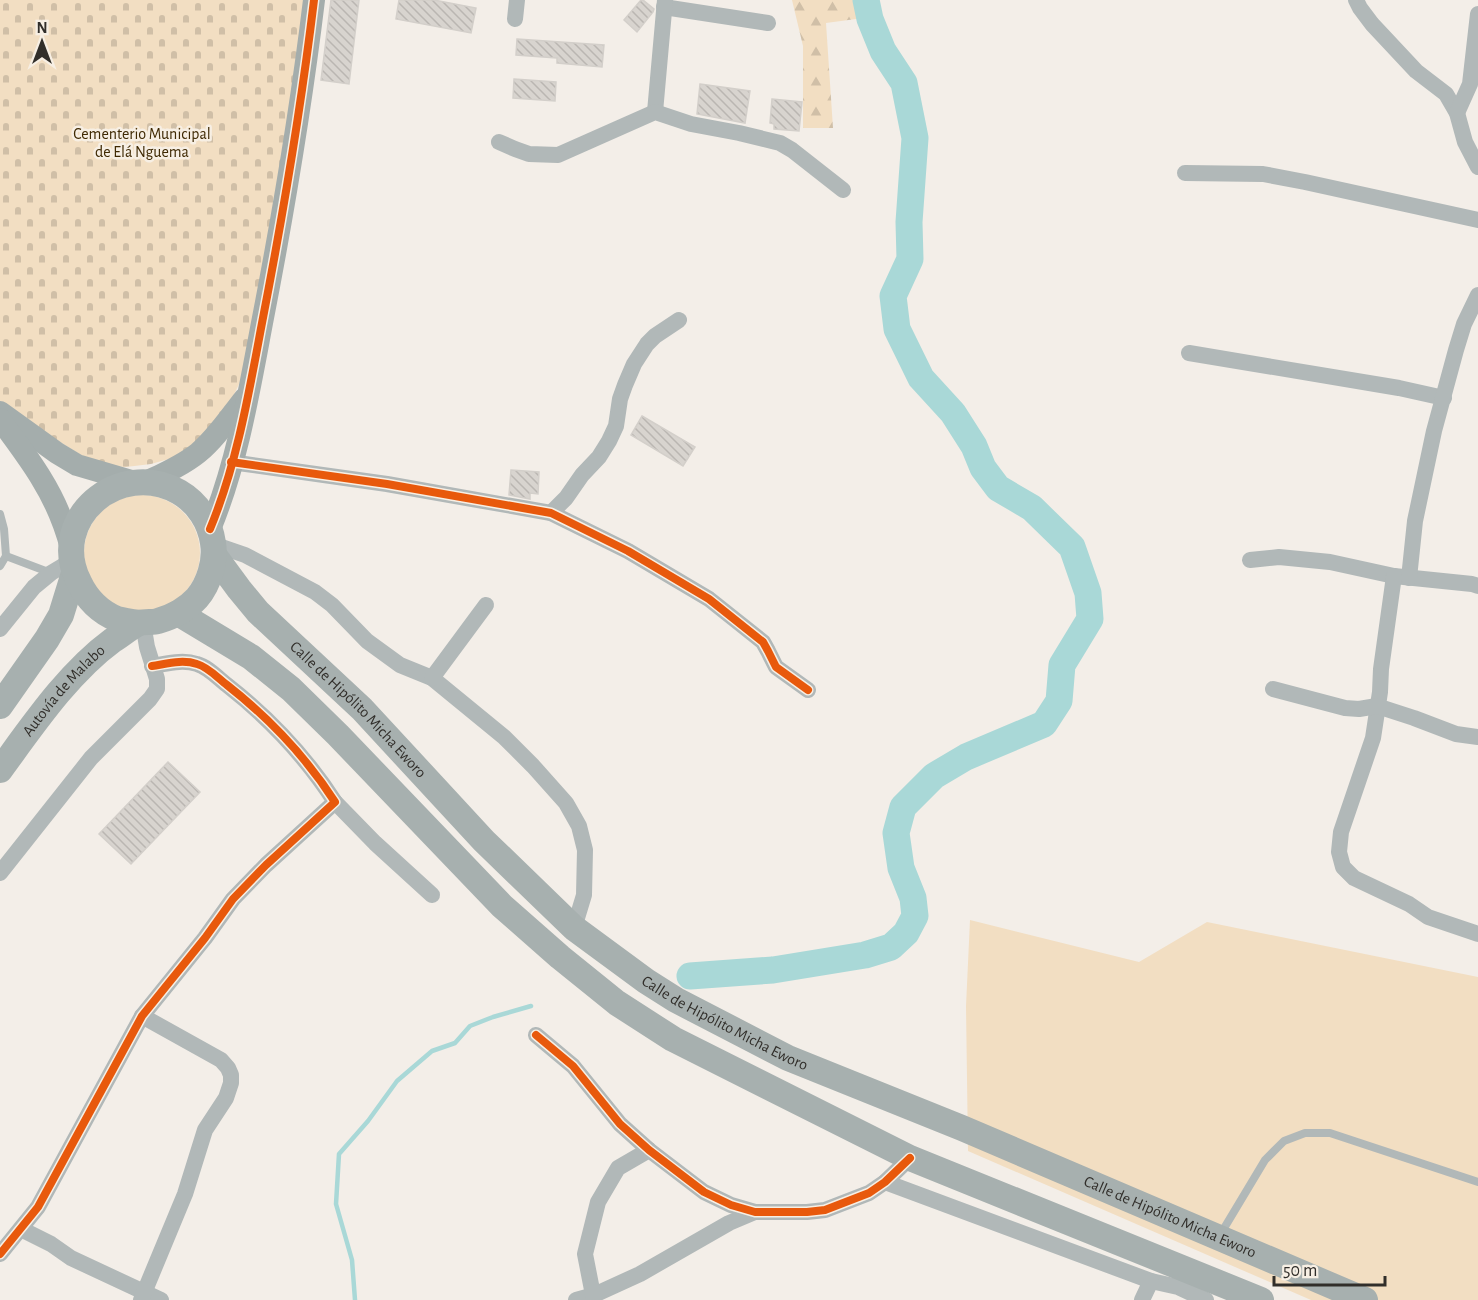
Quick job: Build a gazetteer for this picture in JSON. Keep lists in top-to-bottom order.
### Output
{
  "streets": {
    "main road": ["Autovía de Malabo", "Calle de Hipólito Micha Eworo"]
  },
  "crossings": [
    ["Autovía de Malabo", "Calle de Hipólito Micha Eworo"]
  ],
  "parks": ["Cementerio Municipal de Elá Nguema"],
  "scale_bar": "50 m",
  "north": "top"
}
